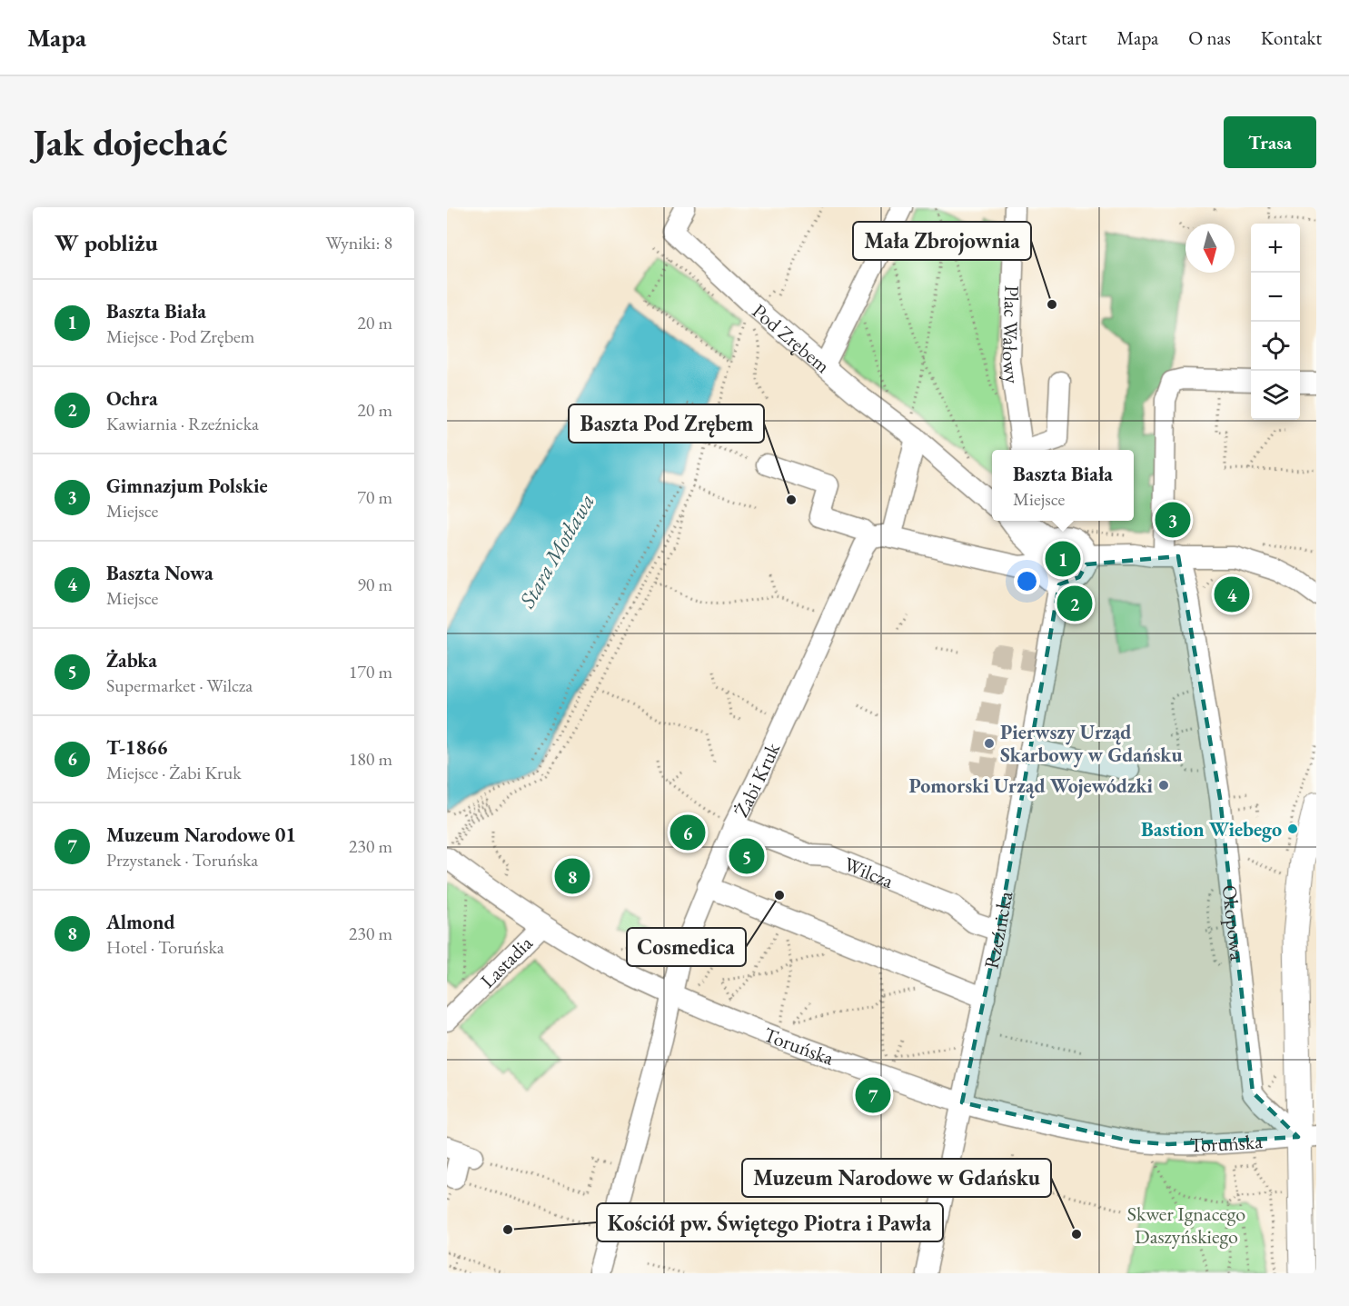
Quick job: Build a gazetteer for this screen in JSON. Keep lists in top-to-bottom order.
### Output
{
  "streets": {
    "street": [
      "Plac Wałowy",
      "Pod Zrębem",
      "Żabi Kruk",
      "Wilcza",
      "Okopowa",
      "Rzeźnicka",
      "Lastadia",
      "Toruńska"
    ]
  },
  "crossings": [
    ["Pod Zrębem", "Rzeźnicka"],
    ["Żabi Kruk", "Wilcza"],
    ["Żabi Kruk", "Toruńska"],
    ["Wilcza", "Rzeźnicka"],
    ["Okopowa", "Toruńska"],
    ["Rzeźnicka", "Toruńska"],
    ["Lastadia", "Toruńska"]
  ],
  "water": ["Stara Motława"],
  "parks": ["Skwer Ignacego Daszyńskiego"],
  "places": [
    "Mała Zbrojownia",
    "Baszta Pod Zrębem",
    "Pierwszy Urząd Skarbowy w Gdańsku",
    "Pomorski Urząd Wojewódzki",
    "Bastion Wiebego",
    "Cosmedica",
    "Kościół pw. Świętego Piotra i Pawła",
    "Muzeum Narodowe w Gdańsku"
  ],
  "north": "bottom",
  "page": {
    "header": "Mapa",
    "nav": [
      "Start",
      "Mapa",
      "O nas",
      "Kontakt"
    ],
    "buttons": "Trasa",
    "title": "Jak dojechać",
    "heading": ["W pobliżu", "Wyniki: 8"],
    "map_buttons": ["+", "−"],
    "list": [
      {
        "mark": "1",
        "name": "Baszta Biała",
        "note": "Miejsce · Pod Zrębem",
        "value": "20 m"
      },
      {
        "mark": "2",
        "name": "Ochra",
        "note": "Kawiarnia · Rzeźnicka",
        "value": "20 m"
      },
      {
        "mark": "3",
        "name": "Gimnazjum Polskie",
        "note": "Miejsce",
        "value": "70 m"
      },
      {
        "mark": "4",
        "name": "Baszta Nowa",
        "note": "Miejsce",
        "value": "90 m"
      },
      {
        "mark": "5",
        "name": "Żabka",
        "note": "Supermarket · Wilcza",
        "value": "170 m"
      },
      {
        "mark": "6",
        "name": "T-1866",
        "note": "Miejsce · Żabi Kruk",
        "value": "180 m"
      },
      {
        "mark": "7",
        "name": "Muzeum Narodowe 01",
        "note": "Przystanek · Toruńska",
        "value": "230 m"
      },
      {
        "mark": "8",
        "name": "Almond",
        "note": "Hotel · Toruńska",
        "value": "230 m"
      }
    ],
    "popup": ["Baszta Biała", "Miejsce"],
    "pins": [
      "3",
      "1",
      "4",
      "2",
      "6",
      "5",
      "8",
      "7"
    ]
  }
}
